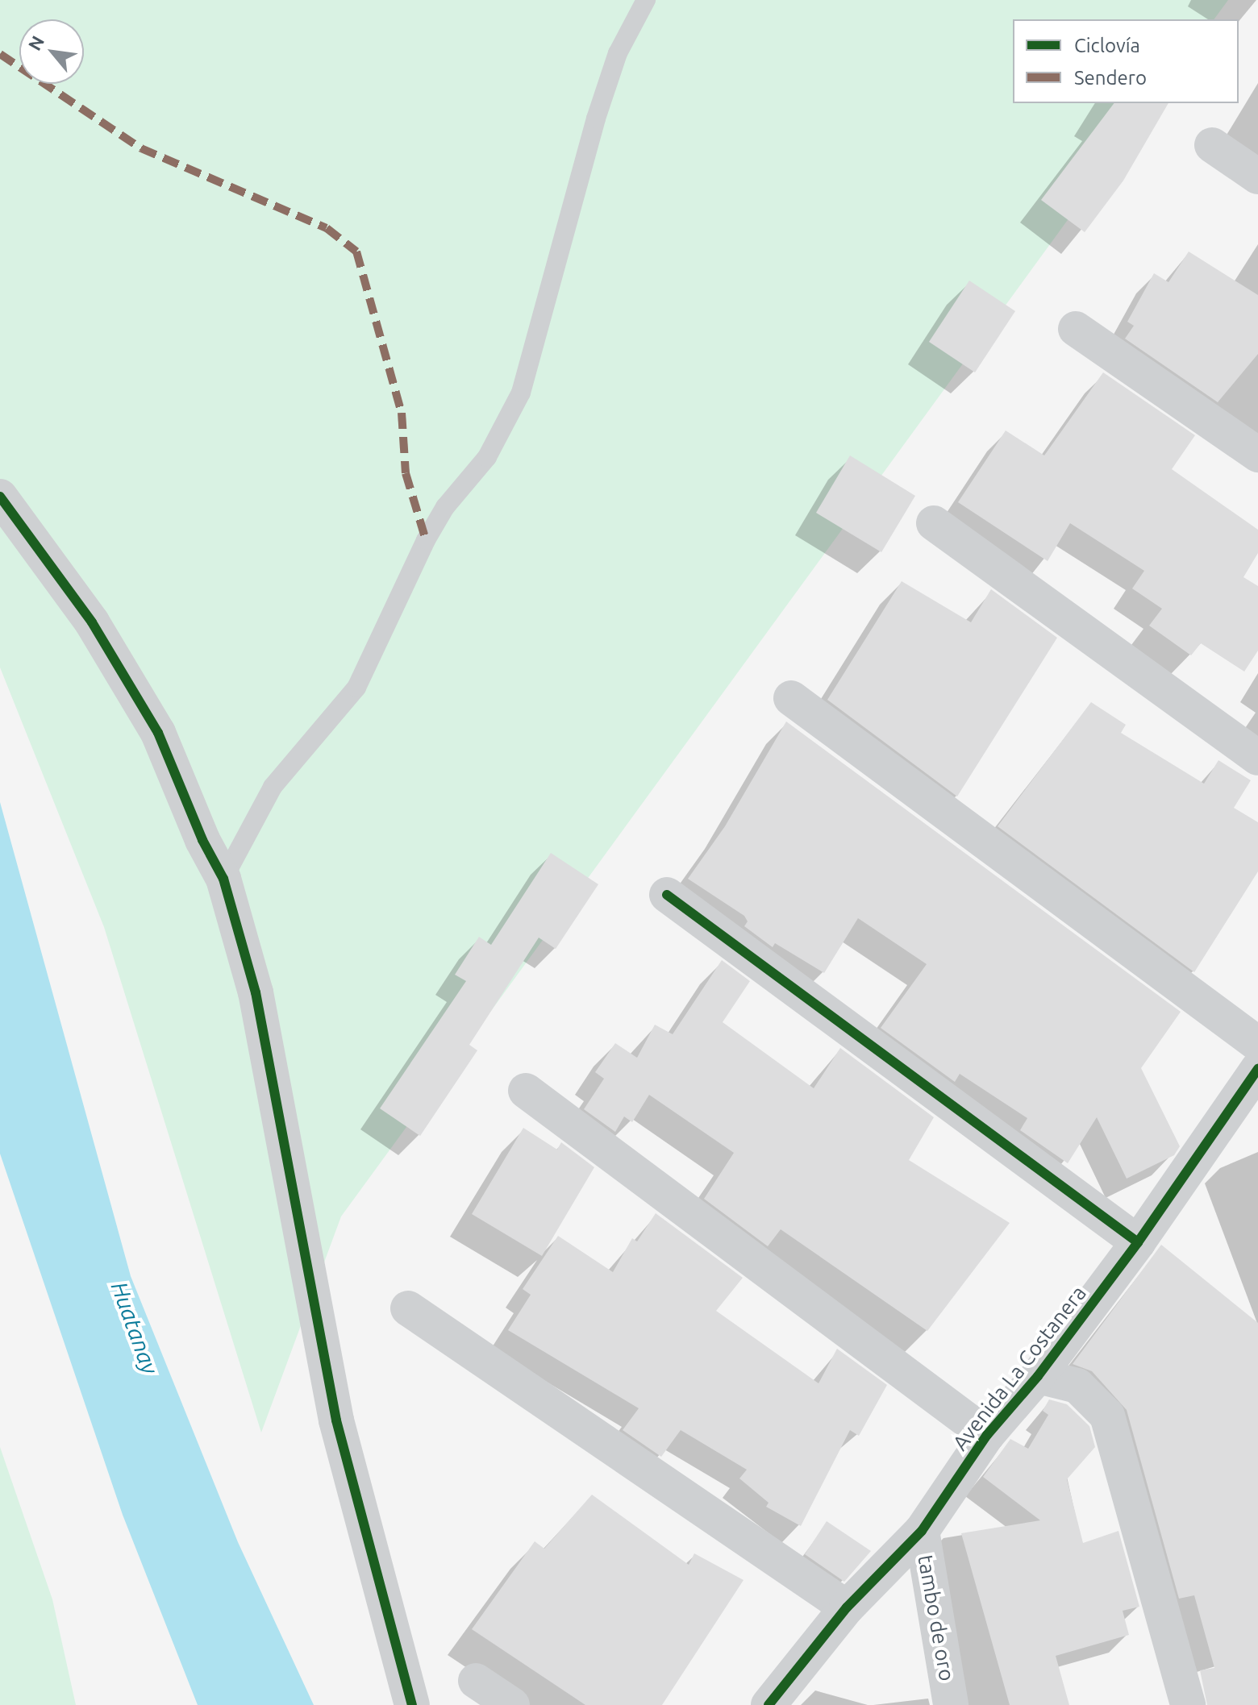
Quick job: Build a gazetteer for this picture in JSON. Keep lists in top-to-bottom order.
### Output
{
  "streets": {
    "street": ["Avenida La Costanera", "tambo de oro"]
  },
  "crossings": [
    ["Avenida La Costanera", "tambo de oro"]
  ],
  "water": ["Huatanay"],
  "legend": ["Ciclovía", "Sendero"],
  "north": "top left"
}
